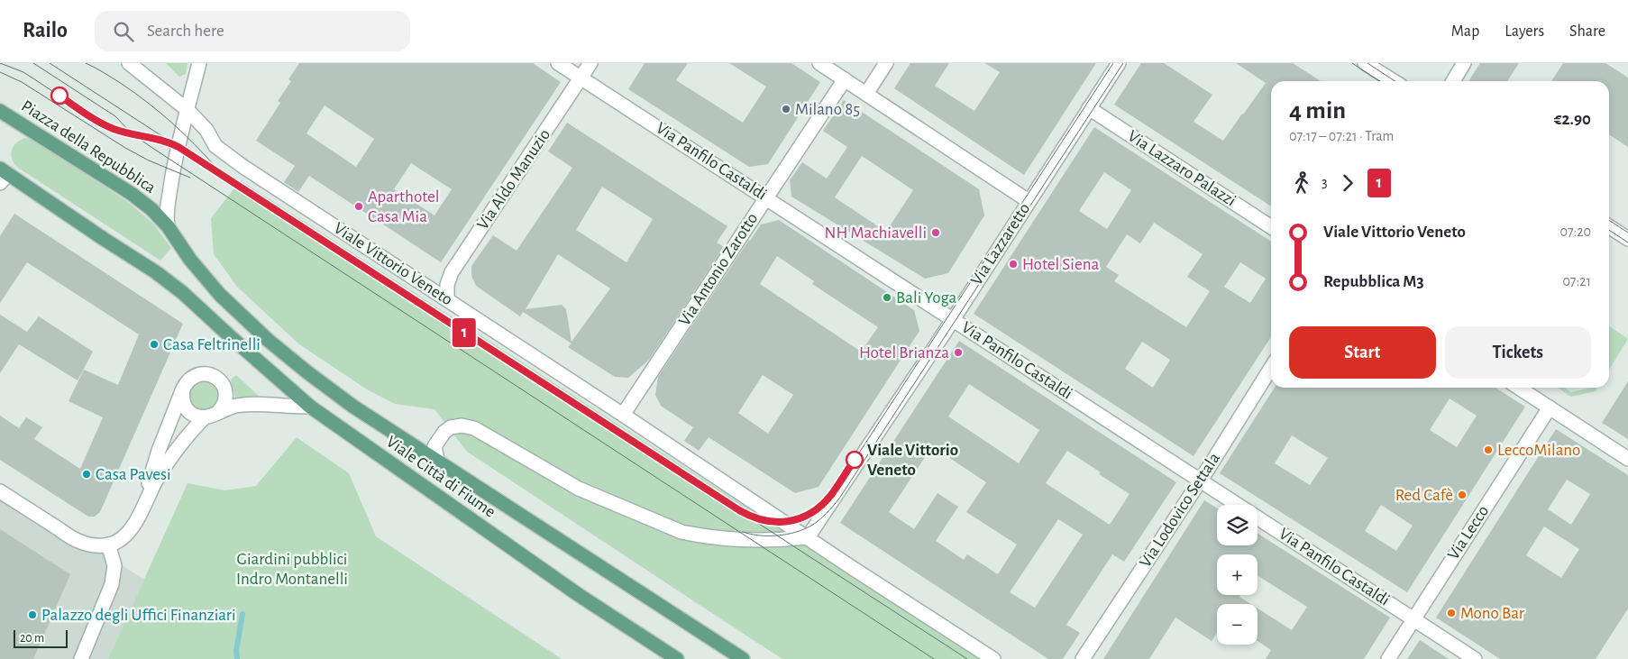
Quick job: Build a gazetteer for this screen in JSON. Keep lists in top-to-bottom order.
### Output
{
  "streets": {
    "main road": ["Piazza della Repubblica", "Viale Città di Fiume"],
    "street": [
      "Via Panfilo Castaldi",
      "Via Lazzaro Palazzi",
      "Via Aldo Manuzio",
      "Via Lazzaretto",
      "Viale Vittorio Veneto",
      "Via Antonio Zarotto",
      "Via Lodovico Settala",
      "Via Lecco"
    ]
  },
  "crossings": [
    ["Piazza della Repubblica", "Viale Vittorio Veneto"],
    ["Piazza della Repubblica", "Viale Città di Fiume"],
    ["Via Panfilo Castaldi", "Via Aldo Manuzio"],
    ["Via Panfilo Castaldi", "Via Lazzaretto"],
    ["Via Panfilo Castaldi", "Via Antonio Zarotto"],
    ["Via Panfilo Castaldi", "Via Lodovico Settala"],
    ["Via Panfilo Castaldi", "Via Lecco"],
    ["Via Lazzaro Palazzi", "Via Lazzaretto"],
    ["Via Aldo Manuzio", "Viale Vittorio Veneto"],
    ["Via Lazzaretto", "Viale Vittorio Veneto"],
    ["Via Lazzaretto", "Viale Città di Fiume"],
    ["Viale Vittorio Veneto", "Via Antonio Zarotto"],
    ["Viale Vittorio Veneto", "Viale Città di Fiume"]
  ],
  "parks": ["Giardini pubblici Indro Montanelli"],
  "places": [
    "Milano 85",
    "Aparthotel Casa Mia",
    "NH Machiavelli",
    "Hotel Siena",
    "Bali Yoga",
    "Casa Feltrinelli",
    "Hotel Brianza",
    "LeccoMilano",
    "Viale Vittorio Veneto",
    "Casa Pavesi",
    "Red Cafè",
    "Mono Bar",
    "Palazzo degli Uffici Finanziari"
  ],
  "lines": ["tram line 1"],
  "scale_bar": "20 m",
  "page": {
    "header": "Railo",
    "search": "Search here",
    "nav": ["Map", "Layers", "Share"],
    "on_map": "1",
    "heading": ["4 min", "07:17 – 07:21 · Tram", "€2.90"],
    "legs": ["3", "1"],
    "list": [
      {
        "name": "Viale Vittorio Veneto",
        "value": "07:20"
      },
      {
        "name": "Repubblica M3",
        "value": "07:21"
      }
    ],
    "buttons": ["Start", "Tickets"],
    "map_buttons": ["+", "−"],
    "scale": "20 m"
  }
}
